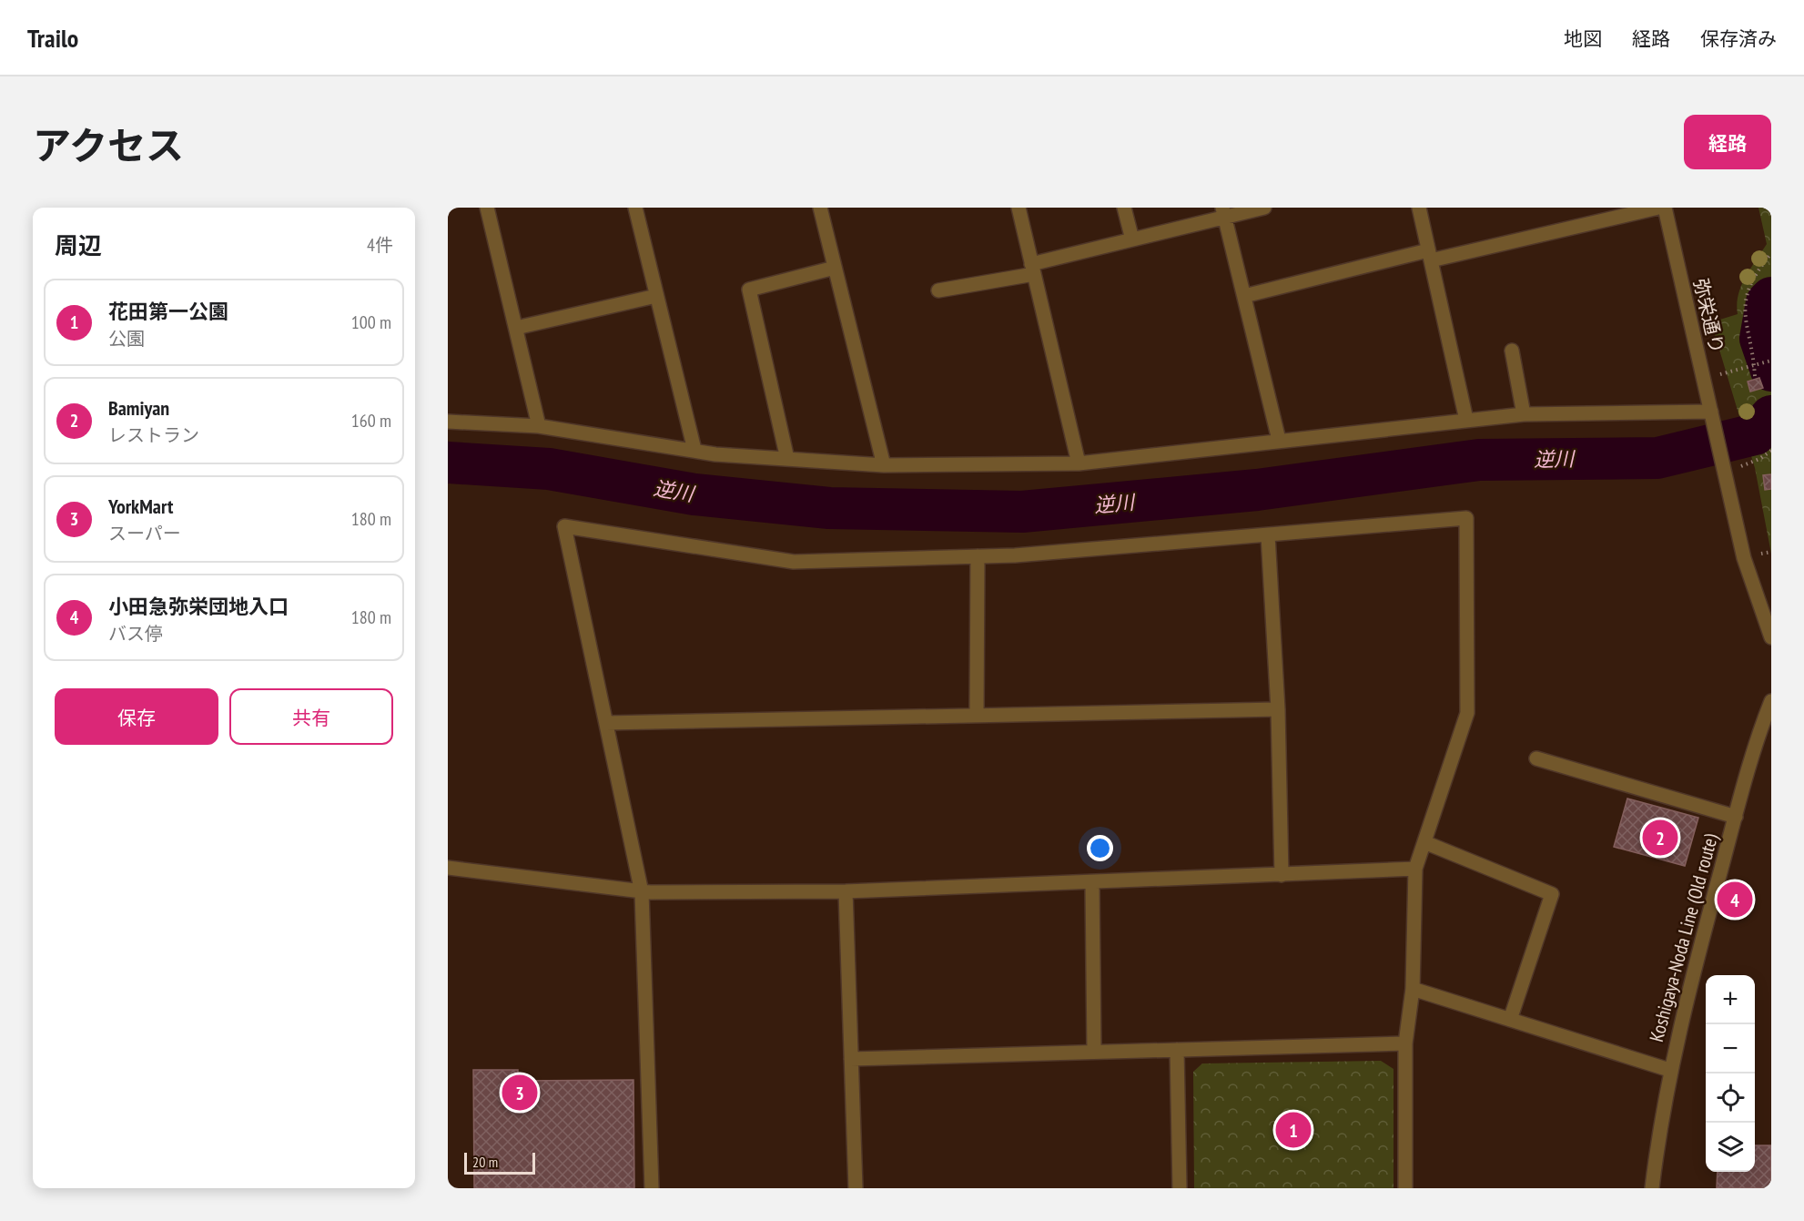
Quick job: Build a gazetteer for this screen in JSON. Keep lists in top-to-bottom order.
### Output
{
  "streets": {
    "street": ["弥栄通り", "Koshigaya-Noda Line (Old route)"]
  },
  "water": ["逆川"],
  "scale_bar": "20 m",
  "page": {
    "header": "Trailo",
    "nav": ["地図", "経路", "保存済み"],
    "title": "アクセス",
    "buttons": [
      "経路",
      ["保存", "共有"]
    ],
    "heading": ["周辺", "4件"],
    "list": [
      {
        "mark": "1",
        "name": "花田第一公園",
        "note": "公園",
        "value": "100 m"
      },
      {
        "mark": "2",
        "name": "Bamiyan",
        "note": "レストラン",
        "value": "160 m"
      },
      {
        "mark": "3",
        "name": "YorkMart",
        "note": "スーパー",
        "value": "180 m"
      },
      {
        "mark": "4",
        "name": "小田急弥栄団地入口",
        "note": "バス停",
        "value": "180 m"
      }
    ],
    "pins": [
      "2",
      "4",
      "3",
      "1"
    ],
    "map_buttons": ["+", "−"],
    "scale": "20 m"
  }
}
